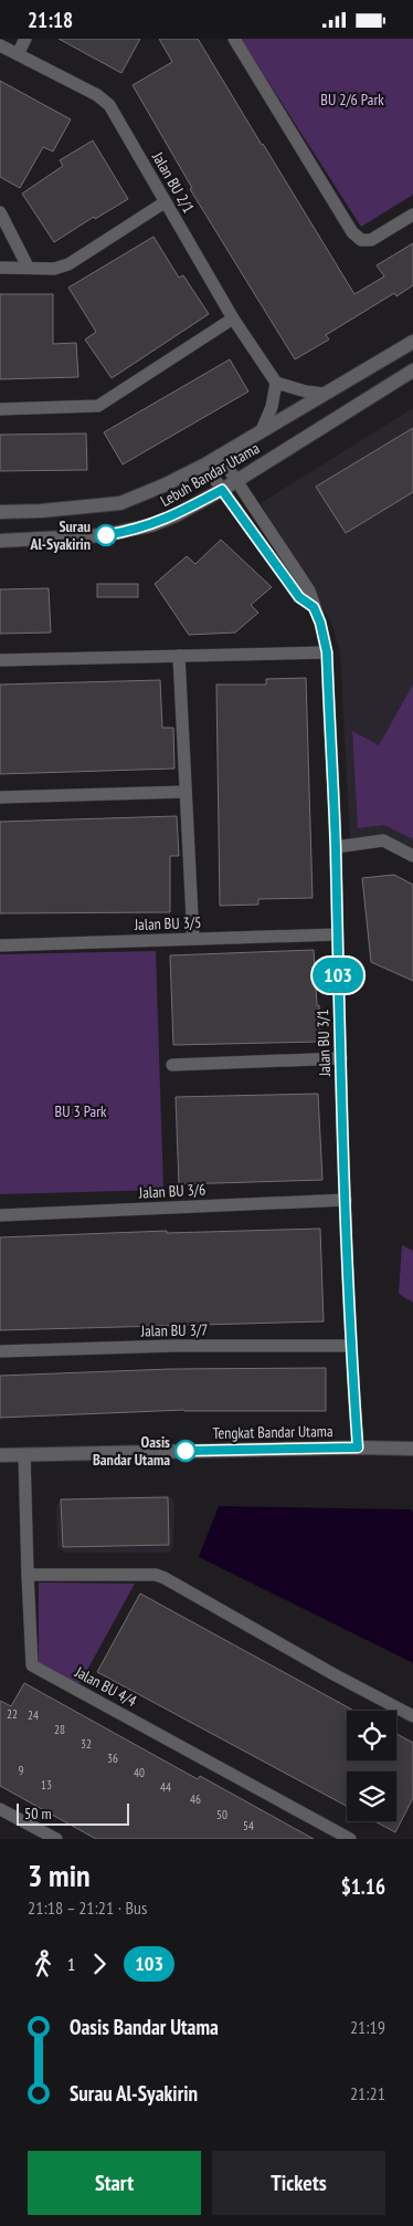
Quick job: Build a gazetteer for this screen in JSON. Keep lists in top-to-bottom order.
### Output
{
  "streets": {
    "main road": ["Lebuh Bandar Utama", "Tengkat Bandar Utama"],
    "street": [
      "Jalan BU 2/1",
      "Jalan BU 3/5",
      "Jalan BU 3/1",
      "Jalan BU 3/6",
      "Jalan BU 3/7",
      "Jalan BU 4/4"
    ]
  },
  "crossings": [
    ["Lebuh Bandar Utama", "Jalan BU 3/1"],
    ["Jalan BU 3/5", "Jalan BU 3/1"],
    ["Jalan BU 3/1", "Jalan BU 3/6"],
    ["Jalan BU 3/1", "Jalan BU 3/7"],
    ["Jalan BU 3/1", "Tengkat Bandar Utama"],
    ["Tengkat Bandar Utama", "Jalan BU 4/4"]
  ],
  "parks": ["BU 2/6 Park", "BU 3 Park"],
  "places": ["Surau Al-Syakirin", "Oasis Bandar Utama"],
  "lines": ["bus line 103"],
  "house_numbers": [
    "22",
    "24",
    "28",
    "32",
    "36",
    "9",
    "40",
    "13",
    "44",
    "46",
    "50",
    "54"
  ],
  "scale_bar": "50 m",
  "page": {
    "status": "21:18",
    "on_map": "103",
    "scale": "50 m",
    "heading": ["3 min", "21:18 – 21:21 · Bus", "$1.16"],
    "legs": ["1", "103"],
    "list": [
      {
        "name": "Oasis Bandar Utama",
        "value": "21:19"
      },
      {
        "name": "Surau Al-Syakirin",
        "value": "21:21"
      }
    ],
    "buttons": ["Start", "Tickets"]
  }
}
